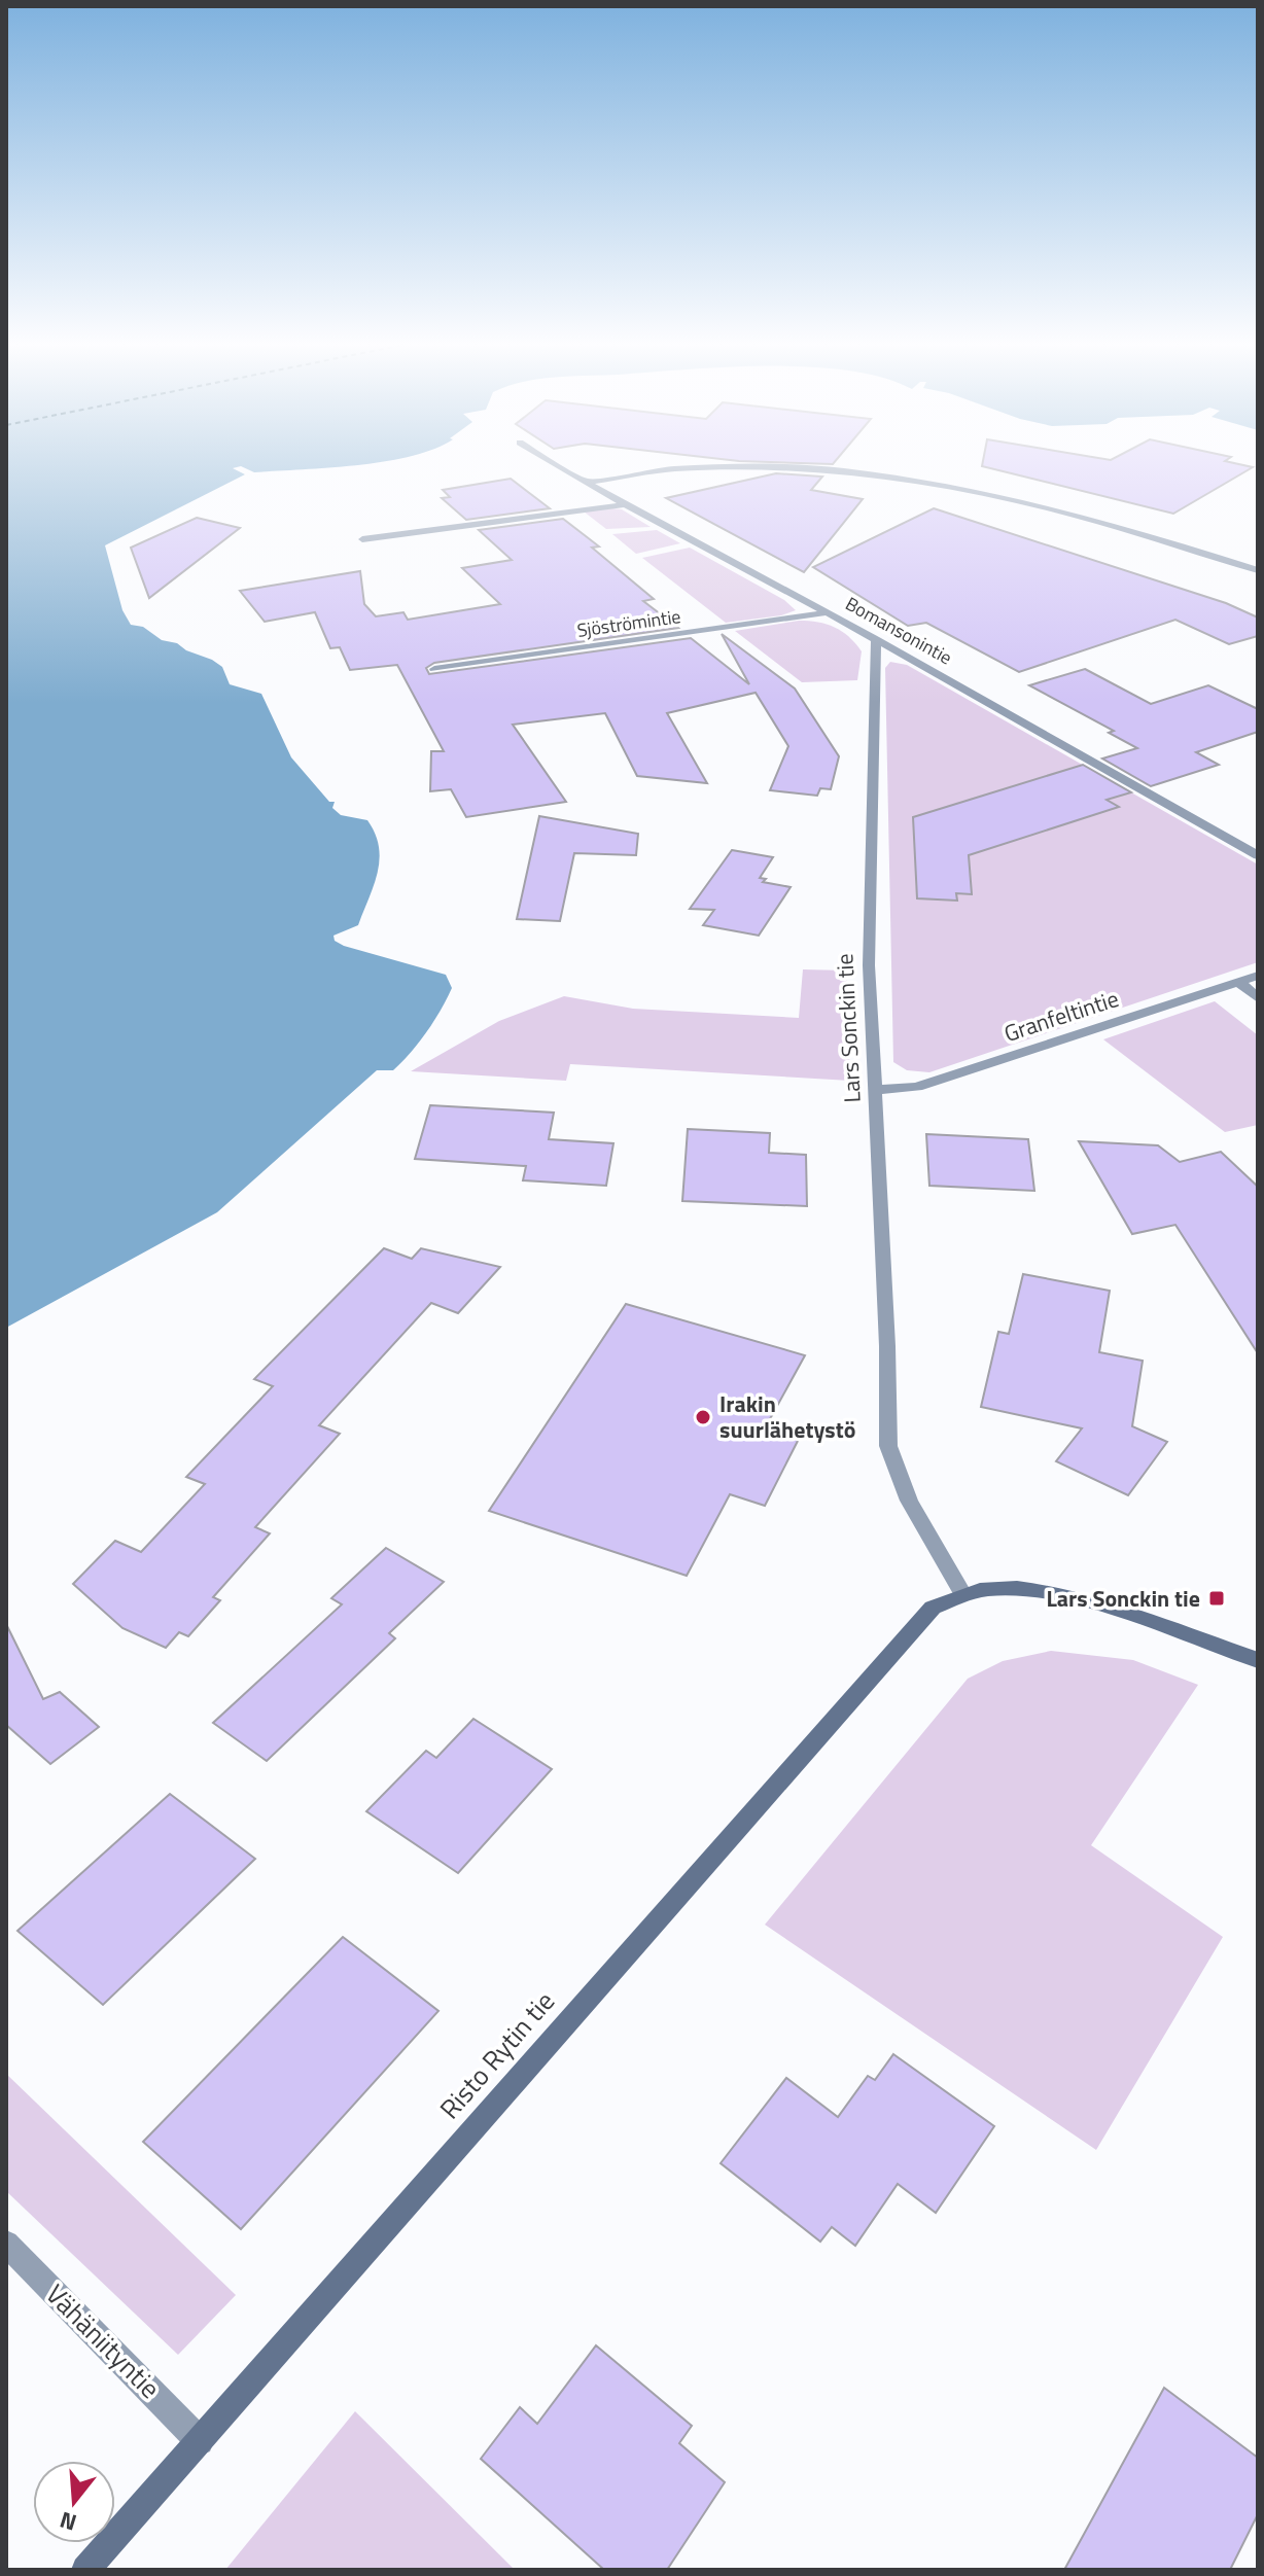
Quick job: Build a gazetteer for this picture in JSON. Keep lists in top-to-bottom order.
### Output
{
  "streets": {
    "street": [
      "Sjöströmintie",
      "Bomansonintie",
      "Granfeltintie",
      "Lars Sonckin tie",
      "Risto Rytin tie",
      "Vähäniityntie"
    ]
  },
  "crossings": [
    ["Sjöströmintie", "Bomansonintie"],
    ["Bomansonintie", "Lars Sonckin tie"],
    ["Granfeltintie", "Lars Sonckin tie"],
    ["Lars Sonckin tie", "Risto Rytin tie"],
    ["Risto Rytin tie", "Vähäniityntie"]
  ],
  "places": {
    "other": ["Irakin suurlähetystö"],
    "transit": ["Lars Sonckin tie"]
  },
  "north": "bottom"
}
